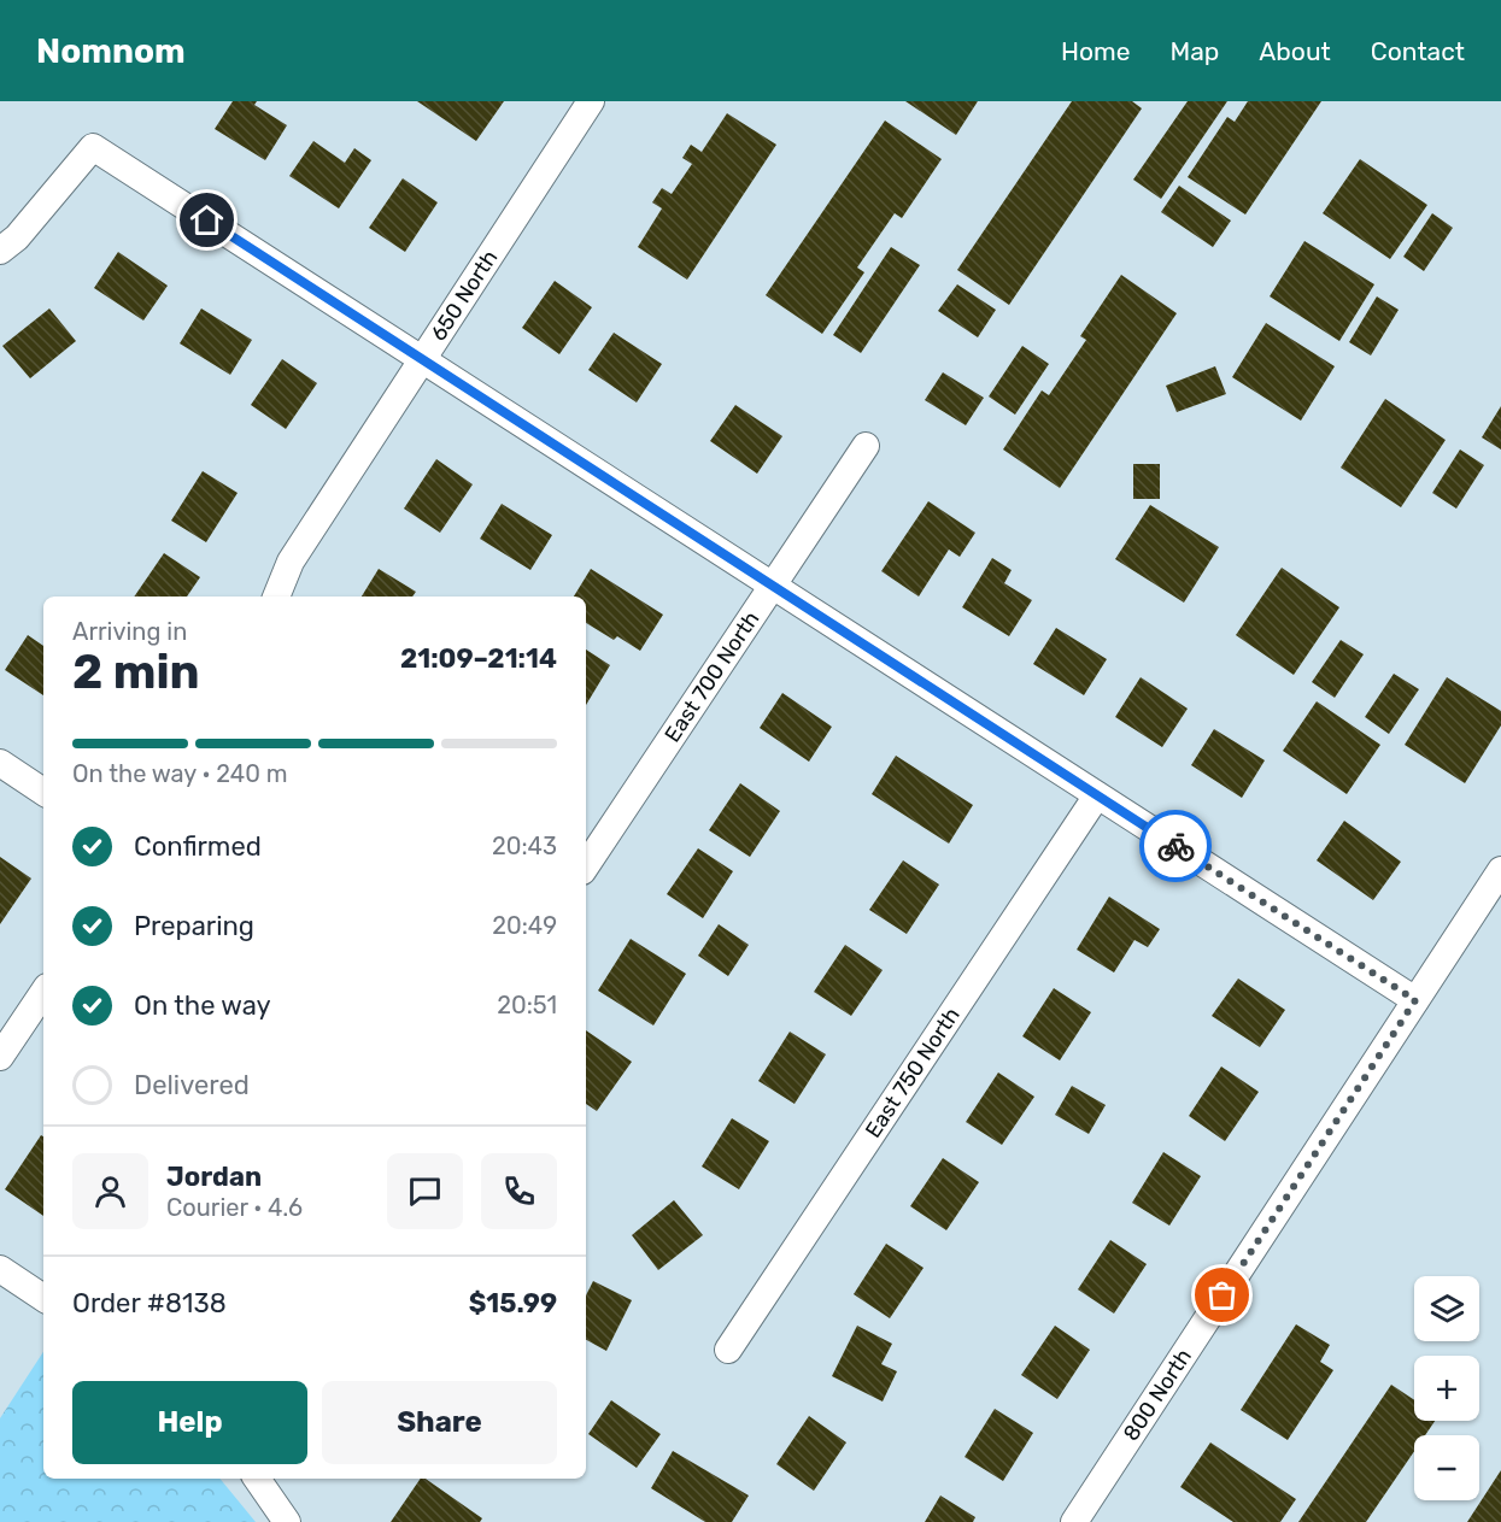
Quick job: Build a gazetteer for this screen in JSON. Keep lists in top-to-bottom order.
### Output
{
  "streets": {
    "street": [
      "650 North",
      "East 700 North",
      "East 750 North",
      "800 North"
    ]
  },
  "page": {
    "header": "Nomnom",
    "nav": [
      "Home",
      "Map",
      "About",
      "Contact"
    ],
    "heading": ["2 min", "Arriving in", "21:09–21:14"],
    "panel": [
      "Jordan",
      "Courier · 4.6",
      "Order #8138",
      "$15.99"
    ],
    "bar": "On the way · 240 m",
    "list": [
      ["Confirmed", "20:43"],
      ["Preparing", "20:49"],
      ["On the way", "20:51"],
      "Delivered"
    ],
    "map_buttons": ["+", "−"],
    "buttons": ["Help", "Share"]
  }
}
